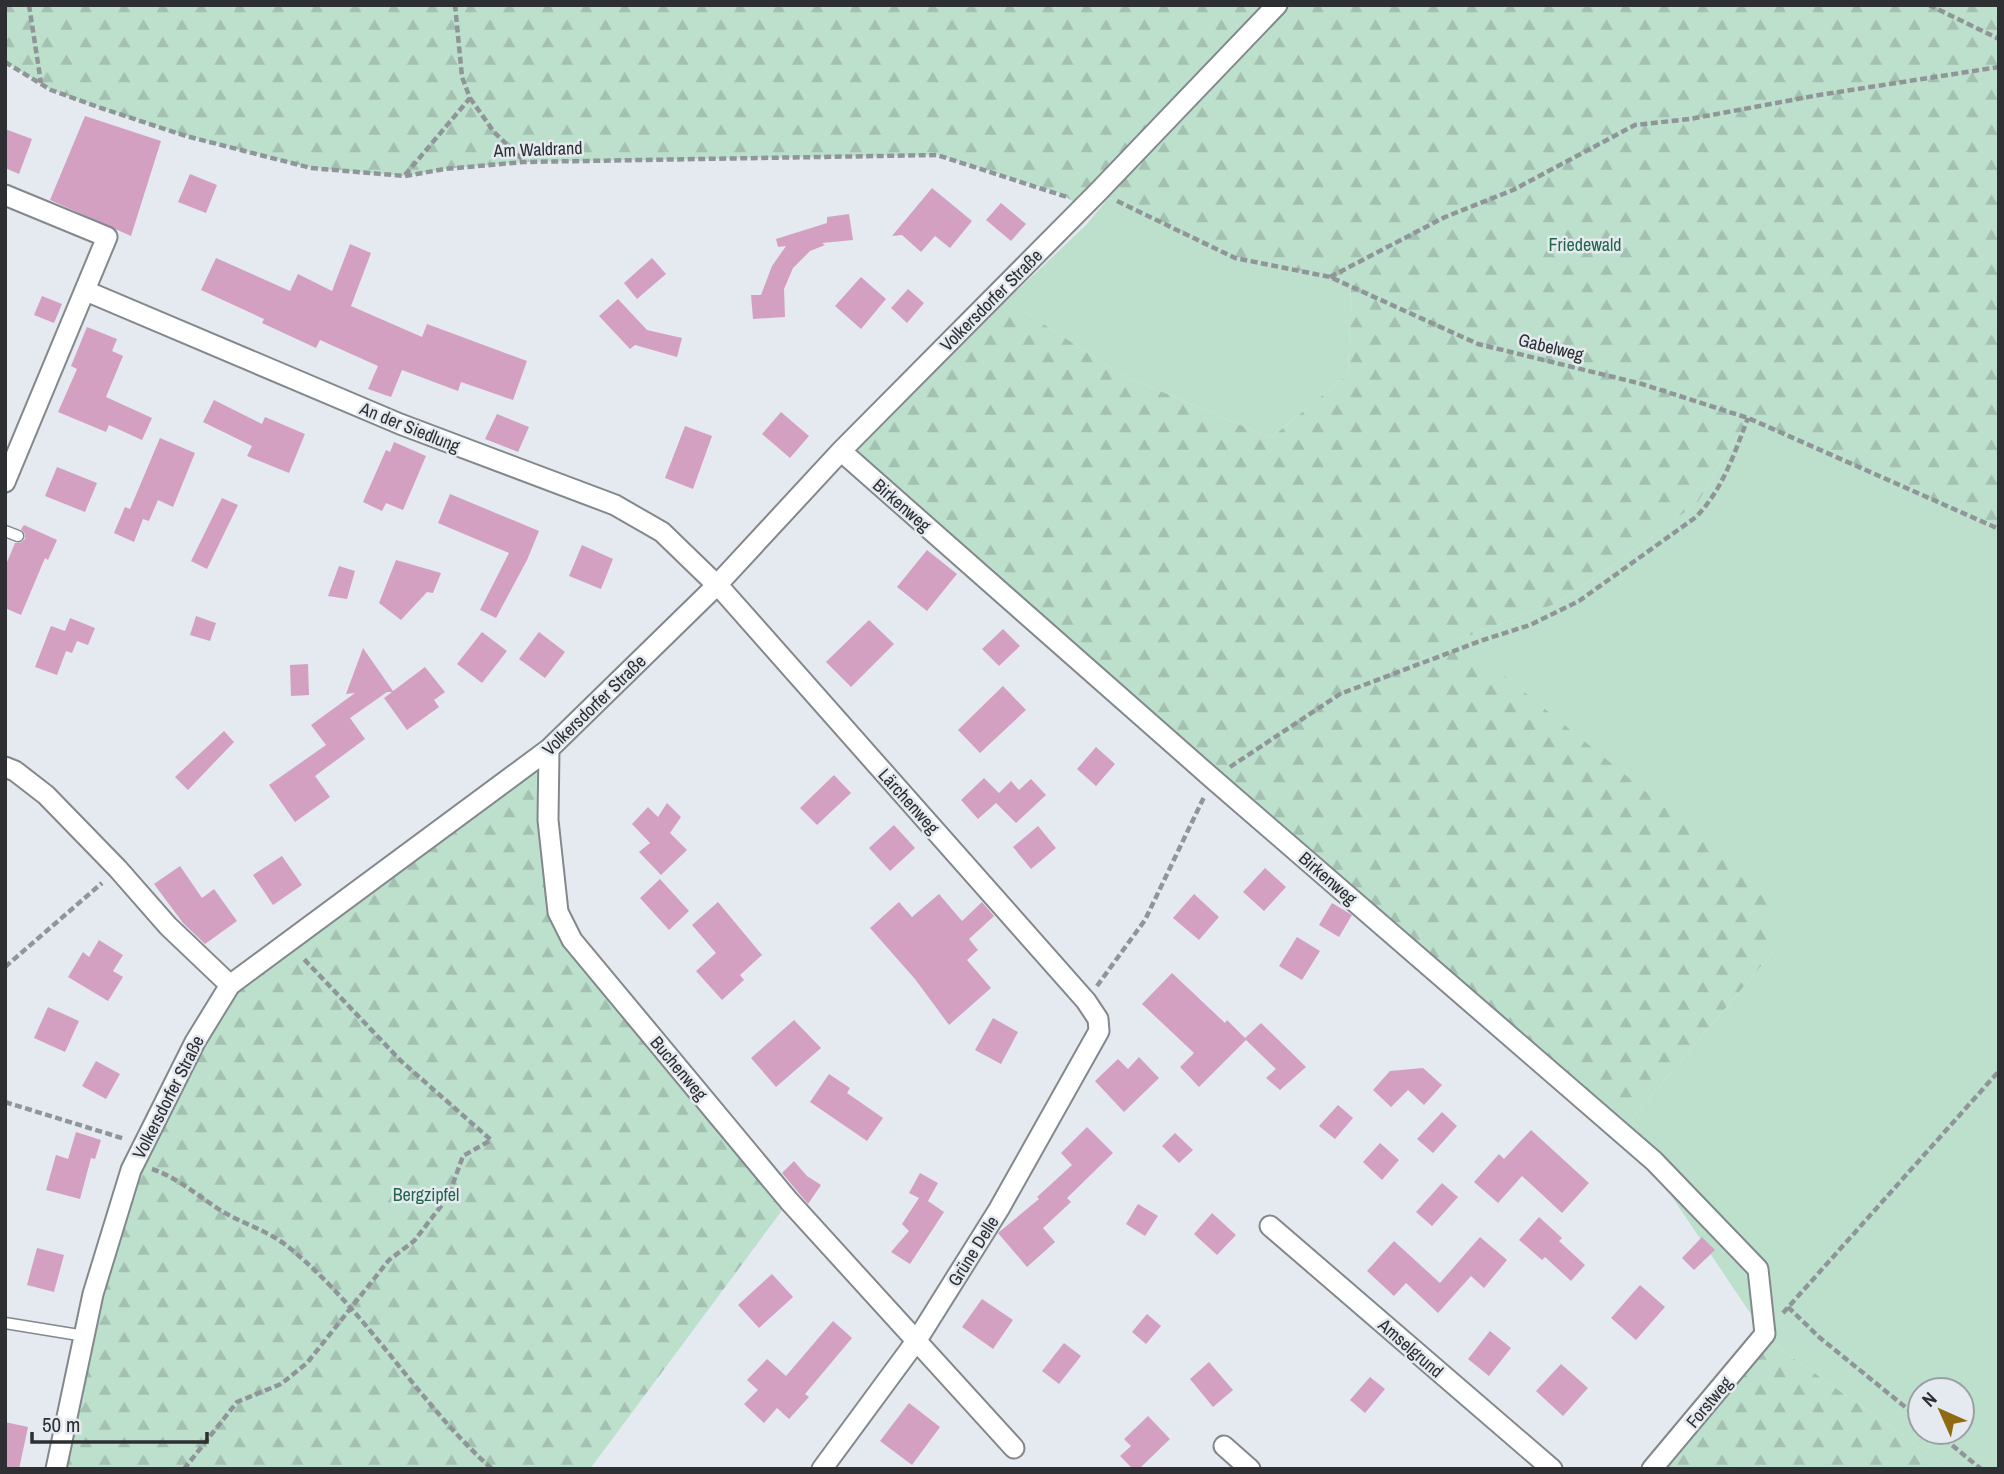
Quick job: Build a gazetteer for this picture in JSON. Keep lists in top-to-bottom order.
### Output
{
  "streets": {
    "street": [
      "Volkersdorfer Straße",
      "An der Siedlung",
      "Birkenweg",
      "Lärchenweg",
      "Buchenweg",
      "Grüne Delle",
      "Amselgrund",
      "Forstweg"
    ],
    "path": ["Am Waldrand", "Gabelweg"]
  },
  "crossings": [
    ["Am Waldrand", "Volkersdorfer Straße"],
    ["Volkersdorfer Straße", "Gabelweg"],
    ["Volkersdorfer Straße", "An der Siedlung"],
    ["Volkersdorfer Straße", "Birkenweg"],
    ["Volkersdorfer Straße", "Lärchenweg"],
    ["Volkersdorfer Straße", "Buchenweg"],
    ["An der Siedlung", "Lärchenweg"],
    ["Birkenweg", "Forstweg"],
    ["Lärchenweg", "Grüne Delle"],
    ["Buchenweg", "Grüne Delle"]
  ],
  "parks": ["Friedewald", "Bergzipfel"],
  "scale_bar": "50 m",
  "north": "top left"
}
